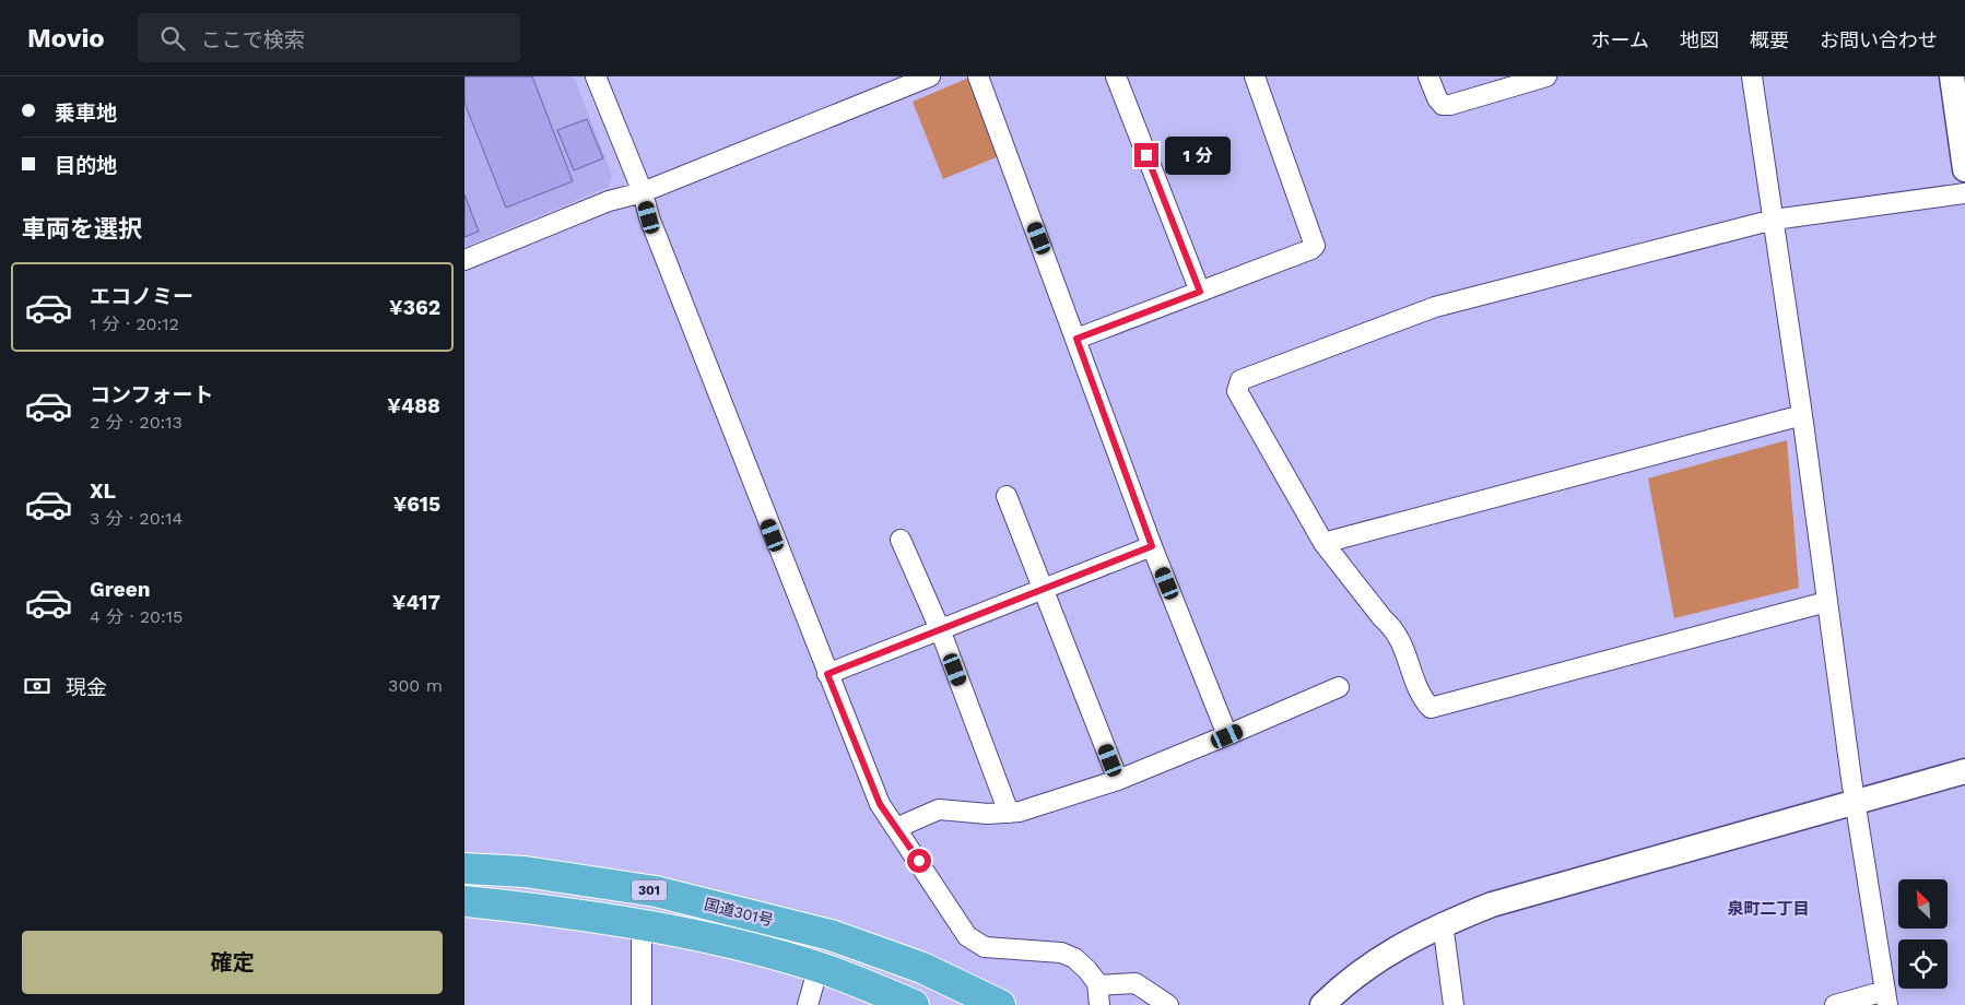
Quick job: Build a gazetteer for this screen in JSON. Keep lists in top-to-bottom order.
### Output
{
  "streets": {
    "highway": ["301", "国道301号"]
  },
  "districts": ["泉町二丁目"],
  "north": "top left",
  "page": {
    "header": "Movio",
    "search": "ここで検索",
    "nav": [
      "ホーム",
      "地図",
      "概要",
      "お問い合わせ"
    ],
    "banner": ["乗車地", "目的地"],
    "bubble": "1 分",
    "heading": "車両を選択",
    "list": [
      {
        "name": "エコノミー",
        "note": "1 分 · 20:12",
        "value": "¥362"
      },
      {
        "name": "コンフォート",
        "note": "2 分 · 20:13",
        "value": "¥488"
      },
      {
        "name": "XL",
        "note": "3 分 · 20:14",
        "value": "¥615"
      },
      {
        "name": "Green",
        "note": "4 分 · 20:15",
        "value": "¥417"
      }
    ],
    "pay": ["現金", "300 m"],
    "buttons": "確定"
  }
}
